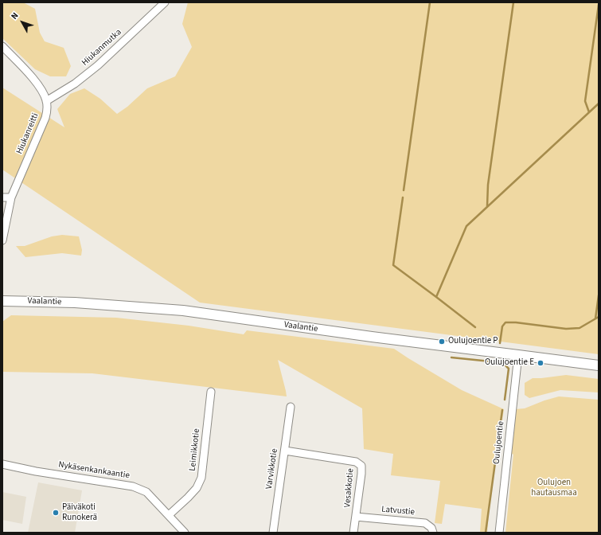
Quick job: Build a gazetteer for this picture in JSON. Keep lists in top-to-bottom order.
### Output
{
  "streets": {
    "street": [
      "Hiukanmutka",
      "Hiukanreitti",
      "Vaalantie",
      "Oulujoentie",
      "Leimikkotie",
      "Varvikkotie",
      "Nykäsenkankaantie",
      "Vesakkotie",
      "Latvustie"
    ]
  },
  "crossings": [
    ["Hiukanmutka", "Hiukanreitti"],
    ["Vaalantie", "Oulujoentie"],
    ["Leimikkotie", "Nykäsenkankaantie"],
    ["Varvikkotie", "Vesakkotie"],
    ["Vesakkotie", "Latvustie"]
  ],
  "parks": ["Oulujoen hautausmaa"],
  "places": ["Oulujoentie P", "Oulujoentie E", "Päiväkoti Runokerä"],
  "north": "top left"
}
